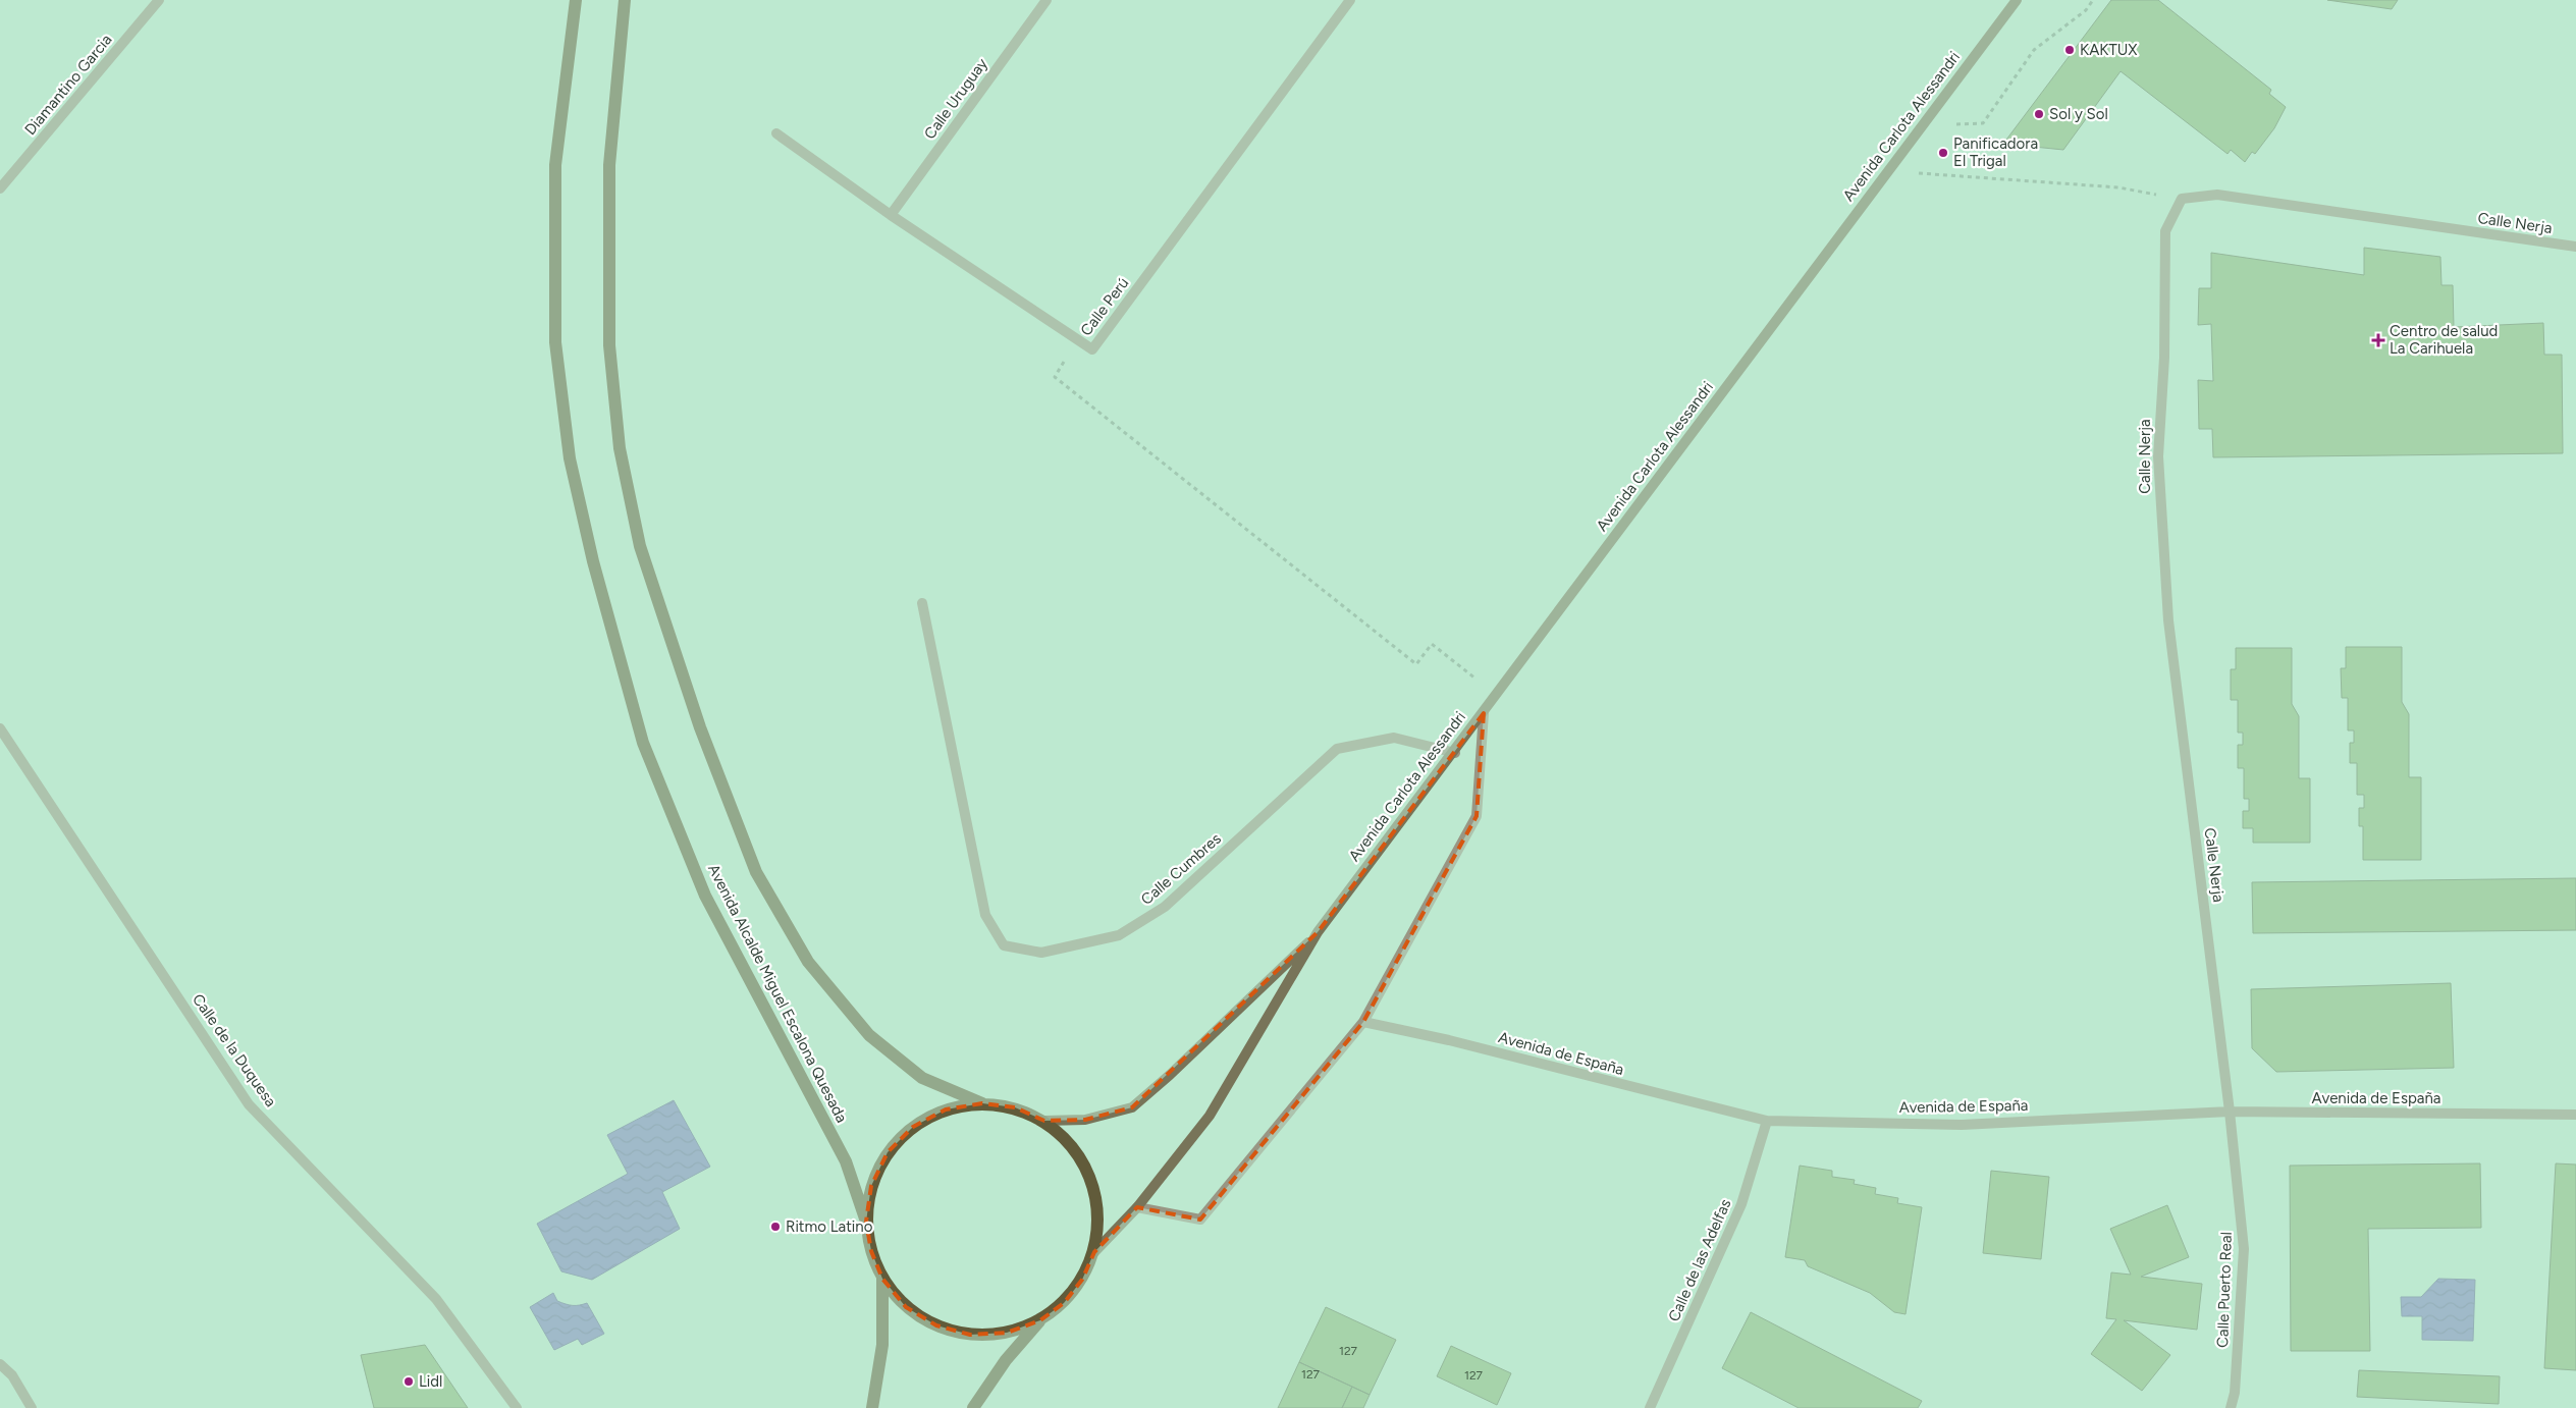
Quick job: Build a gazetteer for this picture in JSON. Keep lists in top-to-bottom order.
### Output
{
  "streets": {
    "main road": ["Avenida Carlota Alessandri", "Avenida Alcalde Miguel Escalona Quesada"],
    "street": [
      "Diamantino Garcia",
      "Calle Uruguay",
      "Calle Nerja",
      "Calle Perú",
      "Calle Cumbres",
      "Calle de la Duquesa",
      "Avenida de España",
      "Calle de las Adelfas",
      "Calle Puerto Real"
    ]
  },
  "crossings": [
    ["Calle Uruguay", "Calle Perú"],
    ["Avenida Carlota Alessandri", "Calle Cumbres"],
    ["Calle Nerja", "Avenida de España"],
    ["Calle Nerja", "Calle Puerto Real"],
    ["Avenida de España", "Calle de las Adelfas"],
    ["Avenida de España", "Calle Puerto Real"]
  ],
  "places": {
    "other": [
      "KAKTUX",
      "Sol y Sol",
      "Panificadora El Trigal",
      "Ritmo Latino",
      "Lidl"
    ],
    "health": ["Centro de salud La Carihuela"]
  },
  "house_numbers": ["127", "127", "127"]
}
